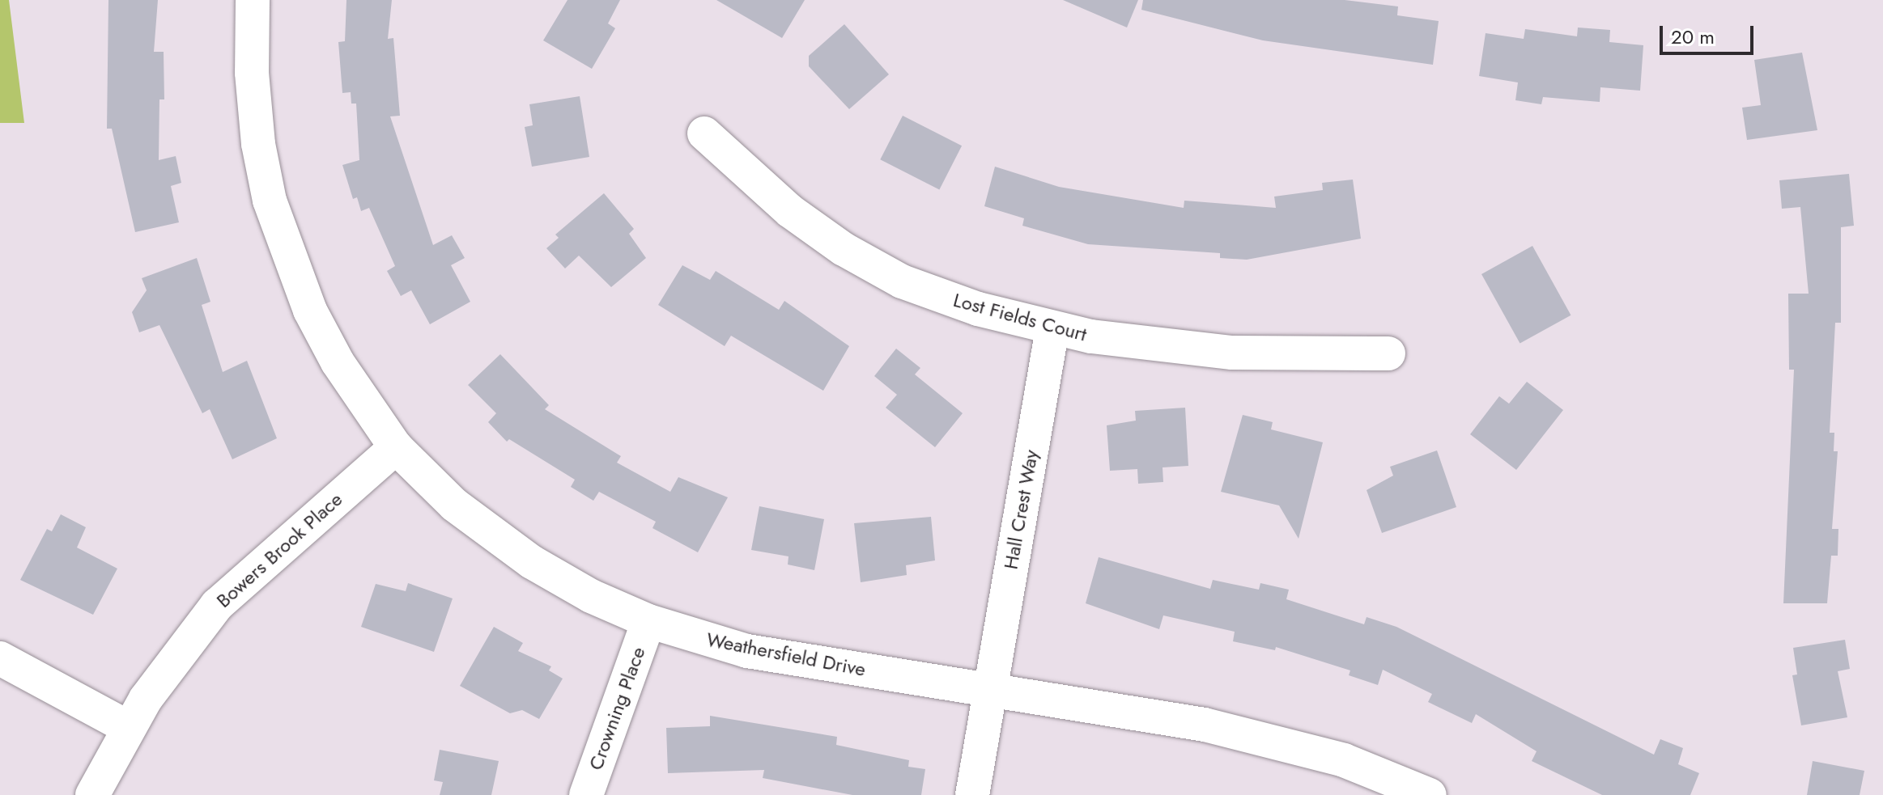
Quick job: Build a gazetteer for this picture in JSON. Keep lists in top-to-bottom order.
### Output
{
  "streets": {
    "street": [
      "Lost Fields Court",
      "Hall Crest Way",
      "Bowers Brook Place",
      "Weathersfield Drive",
      "Crowning Place"
    ]
  },
  "crossings": [
    ["Lost Fields Court", "Hall Crest Way"],
    ["Hall Crest Way", "Weathersfield Drive"],
    ["Bowers Brook Place", "Weathersfield Drive"],
    ["Weathersfield Drive", "Crowning Place"]
  ],
  "scale_bar": "20 m"
}
